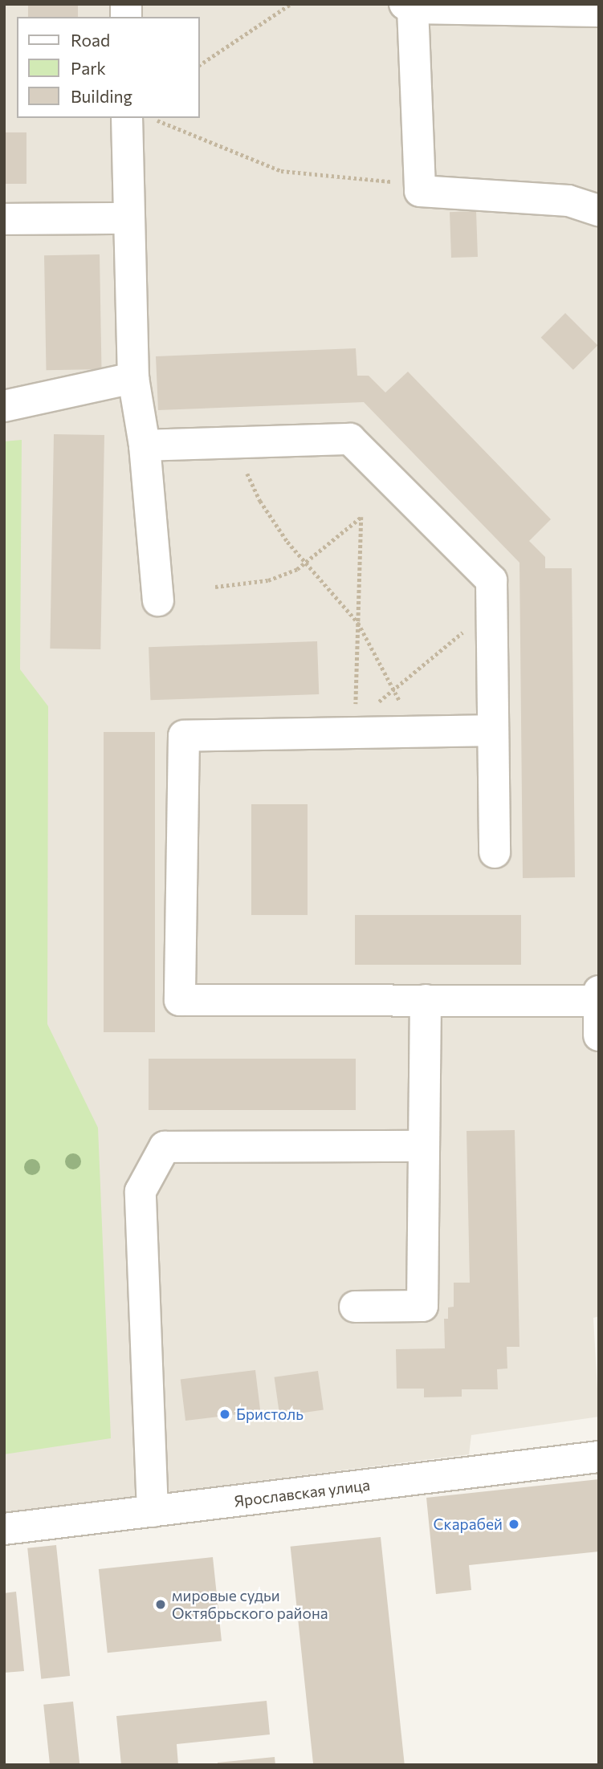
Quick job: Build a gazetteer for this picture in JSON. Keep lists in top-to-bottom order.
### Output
{
  "streets": {
    "street": ["Ярославская улица"]
  },
  "places": ["Бристоль", "Скарабей", "мировые судьи Октябрьского района"],
  "legend": ["Road", "Park", "Building"]
}
